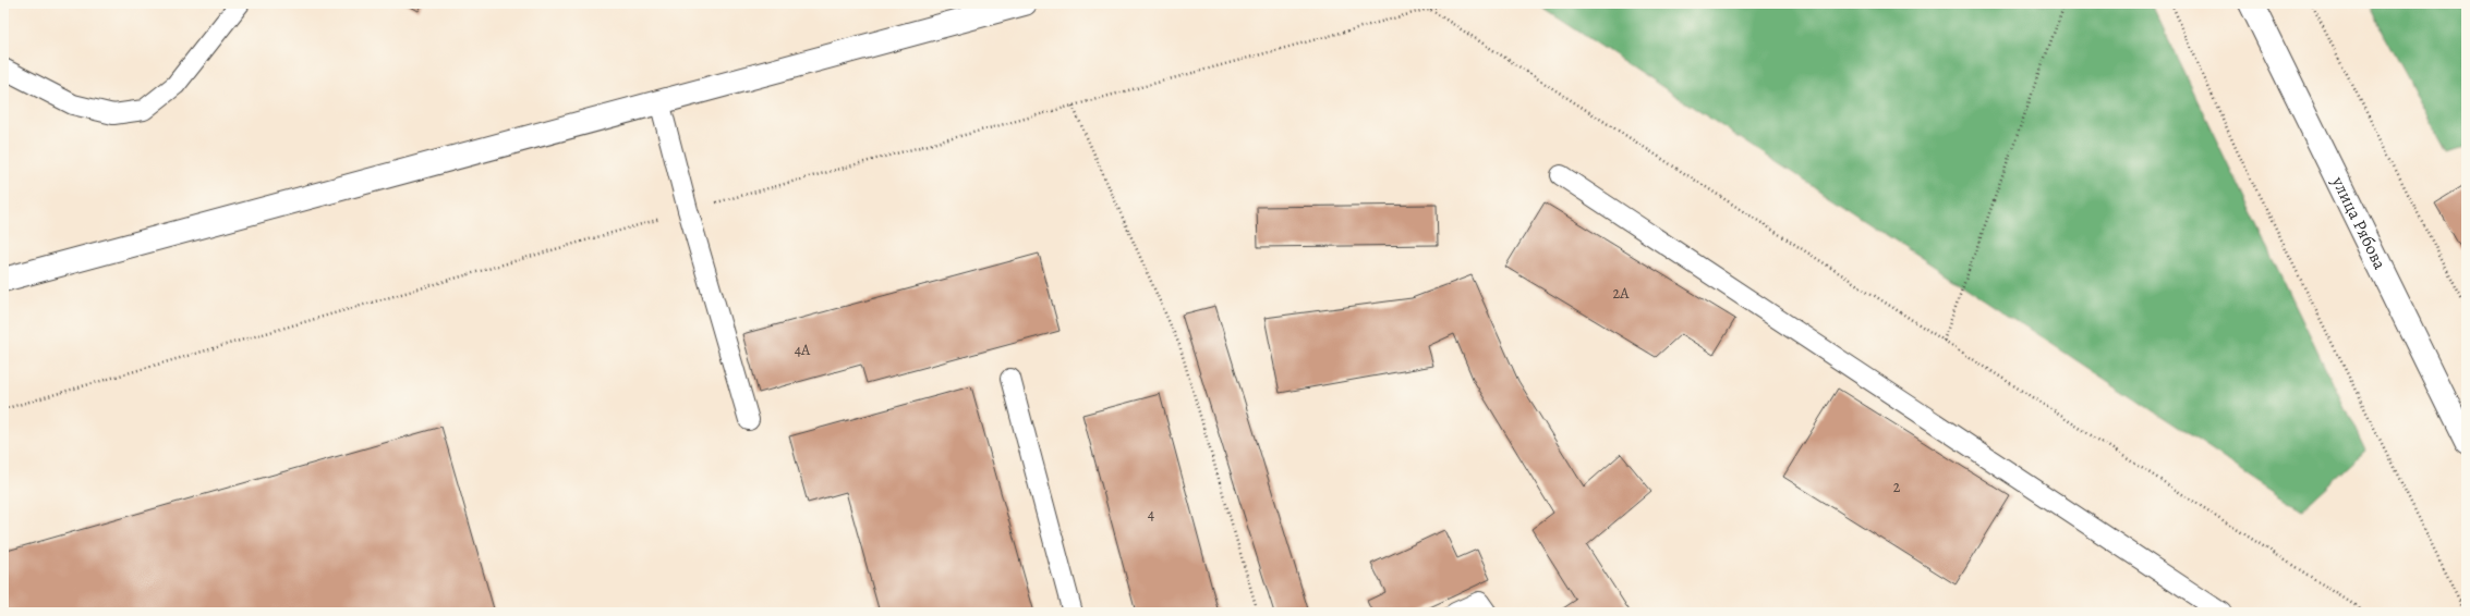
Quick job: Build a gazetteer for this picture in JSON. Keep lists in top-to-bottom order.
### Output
{
  "streets": {
    "street": ["улица Рябова"]
  },
  "house_numbers": [
    "2А",
    "4А",
    "2",
    "4"
  ]
}
